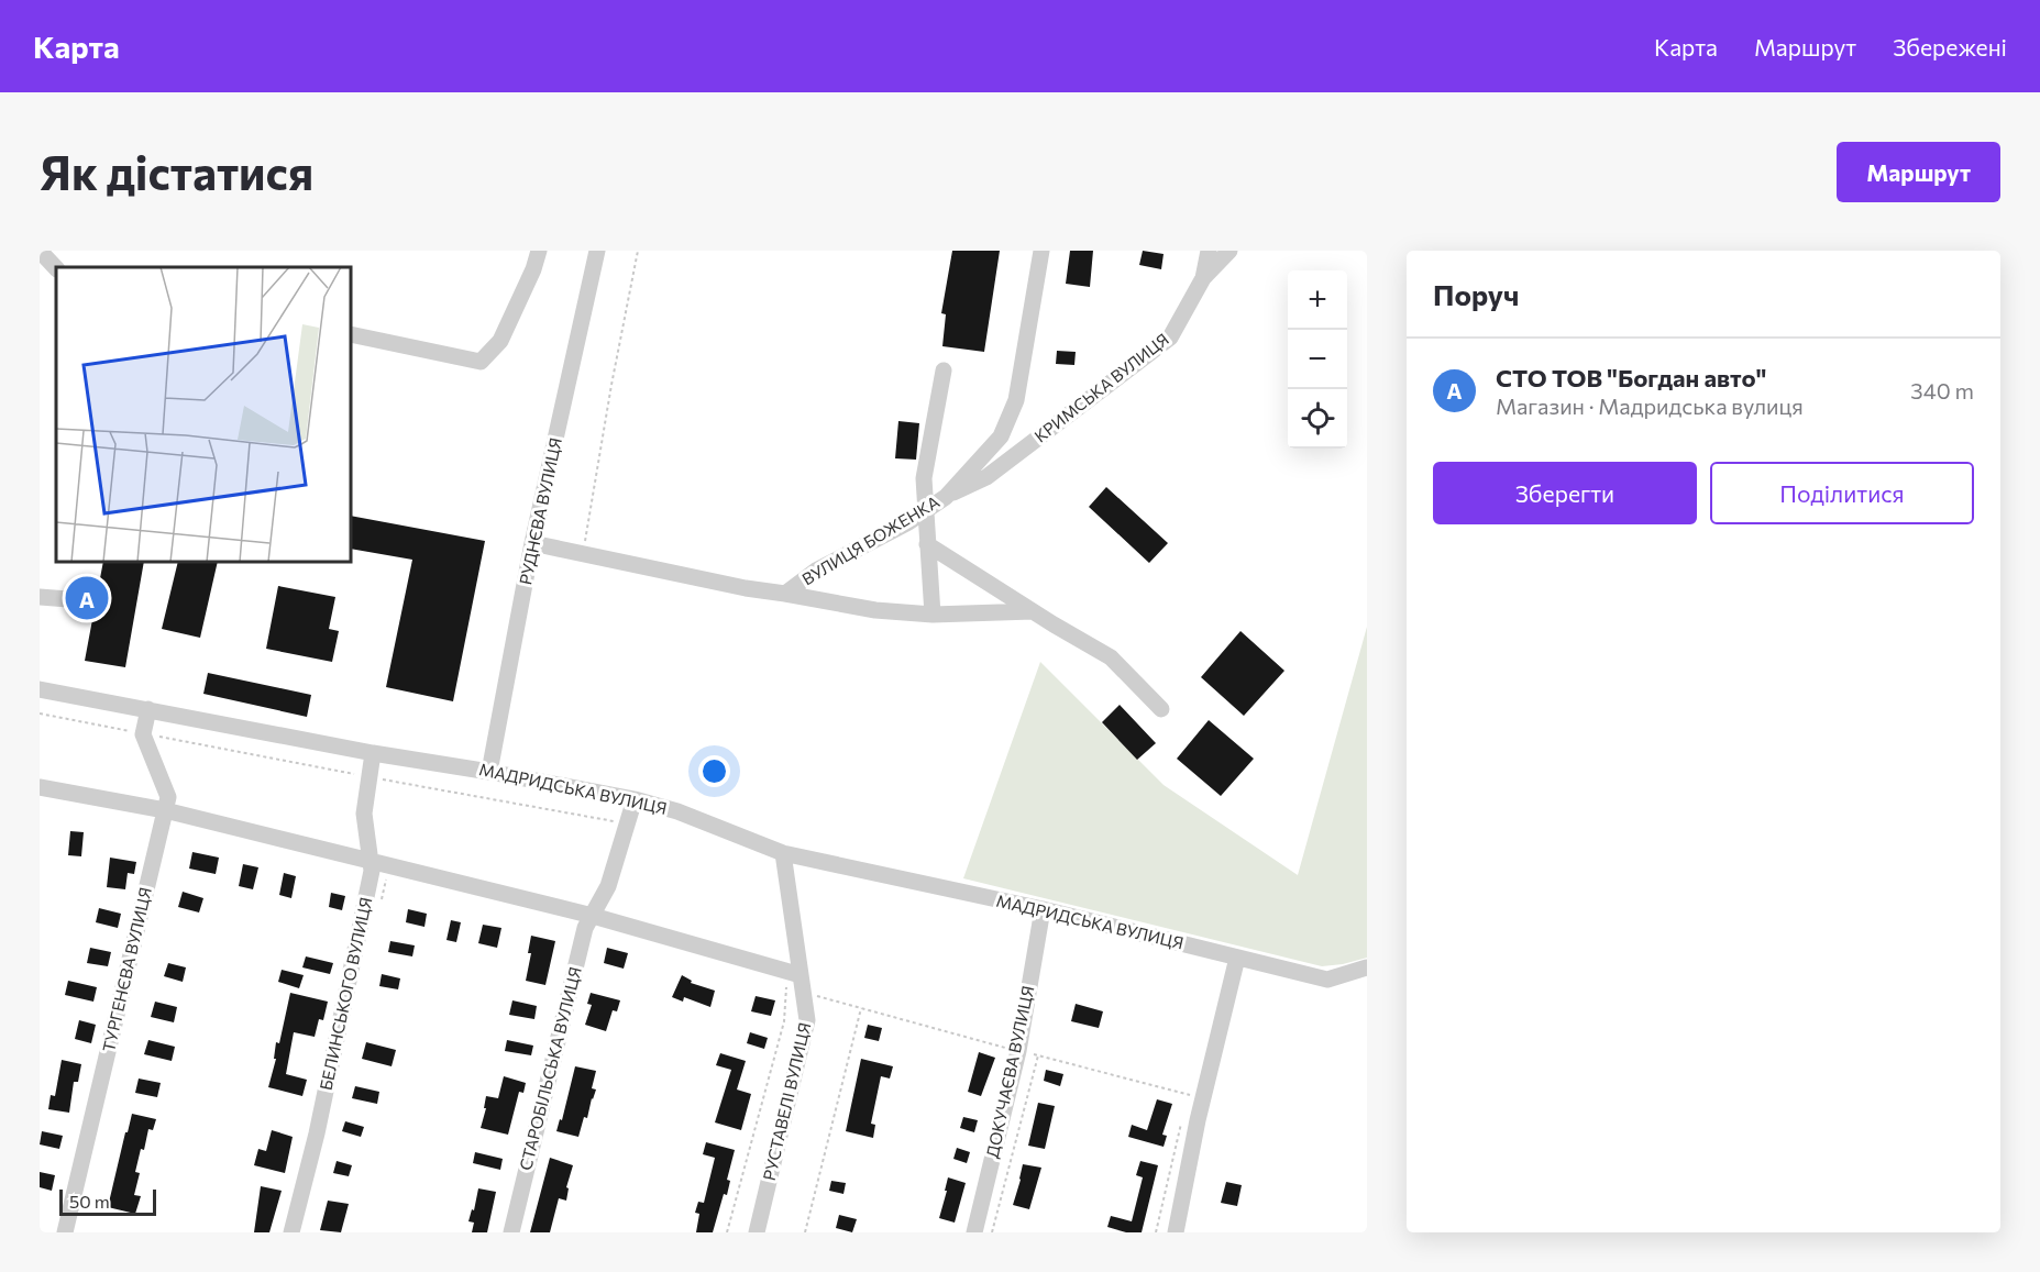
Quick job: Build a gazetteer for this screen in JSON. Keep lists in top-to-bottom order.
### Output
{
  "streets": {
    "street": [
      "КРИМСЬКА ВУЛИЦЯ",
      "РУДНЄВА ВУЛИЦЯ",
      "ВУЛИЦЯ БОЖЕНКА",
      "МАДРИДСЬКА ВУЛИЦЯ",
      "ТУРГЕНЄВА ВУЛИЦЯ",
      "БЕЛИНСЬКОГО ВУЛИЦЯ",
      "СТАРОБІЛЬСЬКА ВУЛИЦЯ",
      "ДОКУЧАЄВА ВУЛИЦЯ",
      "РУСТАВЕЛІ ВУЛИЦЯ"
    ]
  },
  "crossings": [
    ["КРИМСЬКА ВУЛИЦЯ", "ВУЛИЦЯ БОЖЕНКА"],
    ["РУДНЄВА ВУЛИЦЯ", "ВУЛИЦЯ БОЖЕНКА"],
    ["РУДНЄВА ВУЛИЦЯ", "МАДРИДСЬКА ВУЛИЦЯ"],
    ["МАДРИДСЬКА ВУЛИЦЯ", "БЕЛИНСЬКОГО ВУЛИЦЯ"],
    ["МАДРИДСЬКА ВУЛИЦЯ", "СТАРОБІЛЬСЬКА ВУЛИЦЯ"],
    ["МАДРИДСЬКА ВУЛИЦЯ", "ДОКУЧАЄВА ВУЛИЦЯ"],
    ["МАДРИДСЬКА ВУЛИЦЯ", "РУСТАВЕЛІ ВУЛИЦЯ"]
  ],
  "scale_bar": "50 m",
  "page": {
    "header": "Карта",
    "nav": ["Карта", "Маршрут", "Збережені"],
    "buttons": [
      "Маршрут",
      ["Зберегти", "Поділитися"]
    ],
    "title": "Як дістатися",
    "heading": "Поруч",
    "map_buttons": ["+", "−"],
    "list": [
      {
        "mark": "A",
        "name": "СТО ТОВ \"Богдан авто\"",
        "note": "Магазин · Мадридська вулиця",
        "value": "340 m"
      }
    ],
    "pins": "A",
    "scale": "50 m"
  }
}
